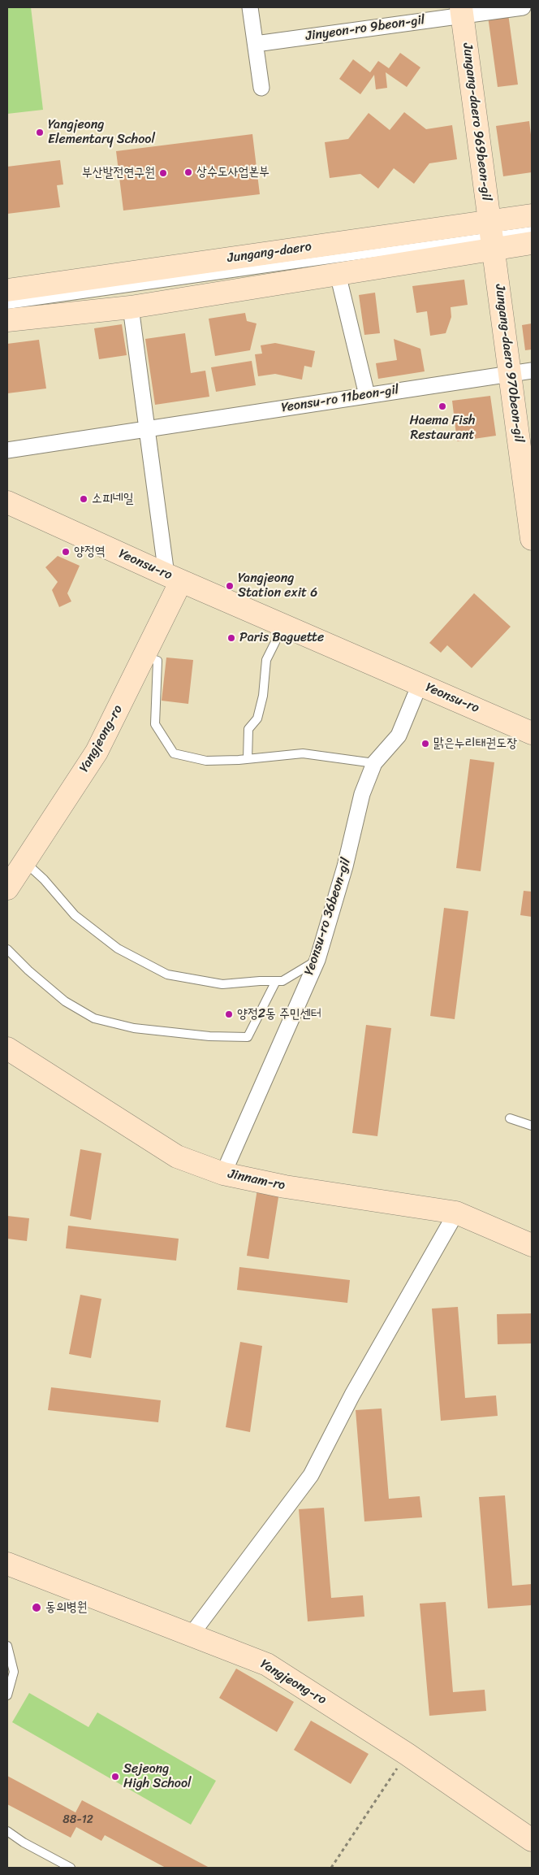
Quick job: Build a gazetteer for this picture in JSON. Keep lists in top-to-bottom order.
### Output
{
  "streets": {
    "street": [
      "Jinyeon-ro 9beon-gil",
      "Jungang-daero 969beon-gil",
      "Jungang-daero",
      "Jungang-daero 970beon-gil",
      "Yeonsu-ro 11beon-gil",
      "Yeonsu-ro",
      "Yangjeong-ro",
      "Yeonsu-ro 36beon-gil",
      "Jinnam-ro"
    ]
  },
  "crossings": [
    ["Jinyeon-ro 9beon-gil", "Jungang-daero 969beon-gil"],
    ["Jungang-daero 969beon-gil", "Jungang-daero"],
    ["Jungang-daero 969beon-gil", "Jungang-daero 970beon-gil"],
    ["Jungang-daero", "Jungang-daero 970beon-gil"],
    ["Jungang-daero 970beon-gil", "Yeonsu-ro 11beon-gil"],
    ["Yeonsu-ro", "Yangjeong-ro"],
    ["Yeonsu-ro", "Yeonsu-ro 36beon-gil"],
    ["Yeonsu-ro 36beon-gil", "Jinnam-ro"]
  ],
  "places": [
    "Yangjeong Elementary School",
    "상수도사업본부",
    "부산발전연구원",
    "Haema Fish Restaurant",
    "소피네일",
    "양정역",
    "Yangjeong Station exit 6",
    "Paris Baguette",
    "맑은누리태권도장",
    "양정2동 주민센터",
    "동의병원",
    "Sejeong High School"
  ],
  "house_numbers": ["88-12"]
}
